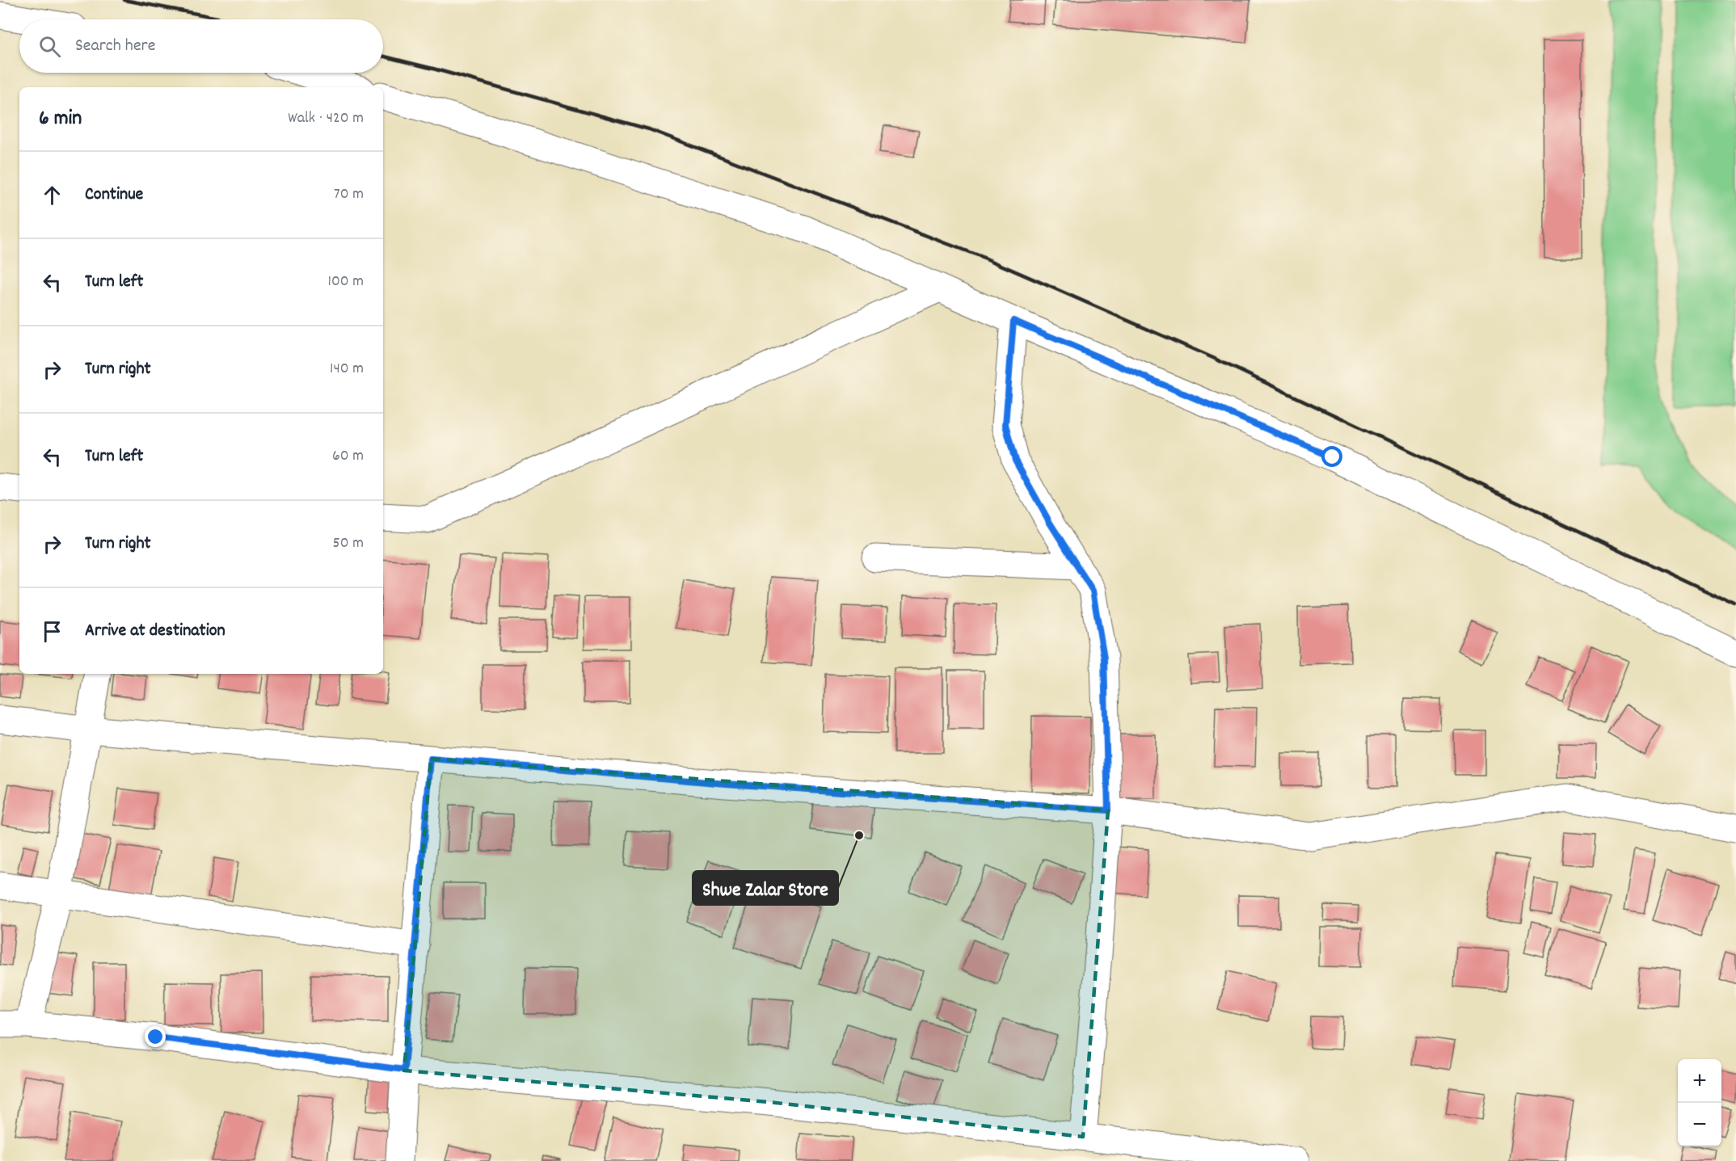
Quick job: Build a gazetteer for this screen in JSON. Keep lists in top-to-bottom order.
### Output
{
  "places": ["Shwe Zalar Store"],
  "page": {
    "search": "Search here",
    "heading": ["6 min", "Walk · 420 m"],
    "list": [
      ["Continue", "70 m"],
      ["Turn left", "100 m"],
      ["Turn right", "140 m"],
      ["Turn left", "60 m"],
      ["Turn right", "50 m"],
      "Arrive at destination"
    ],
    "map_buttons": ["+", "−"]
  }
}
